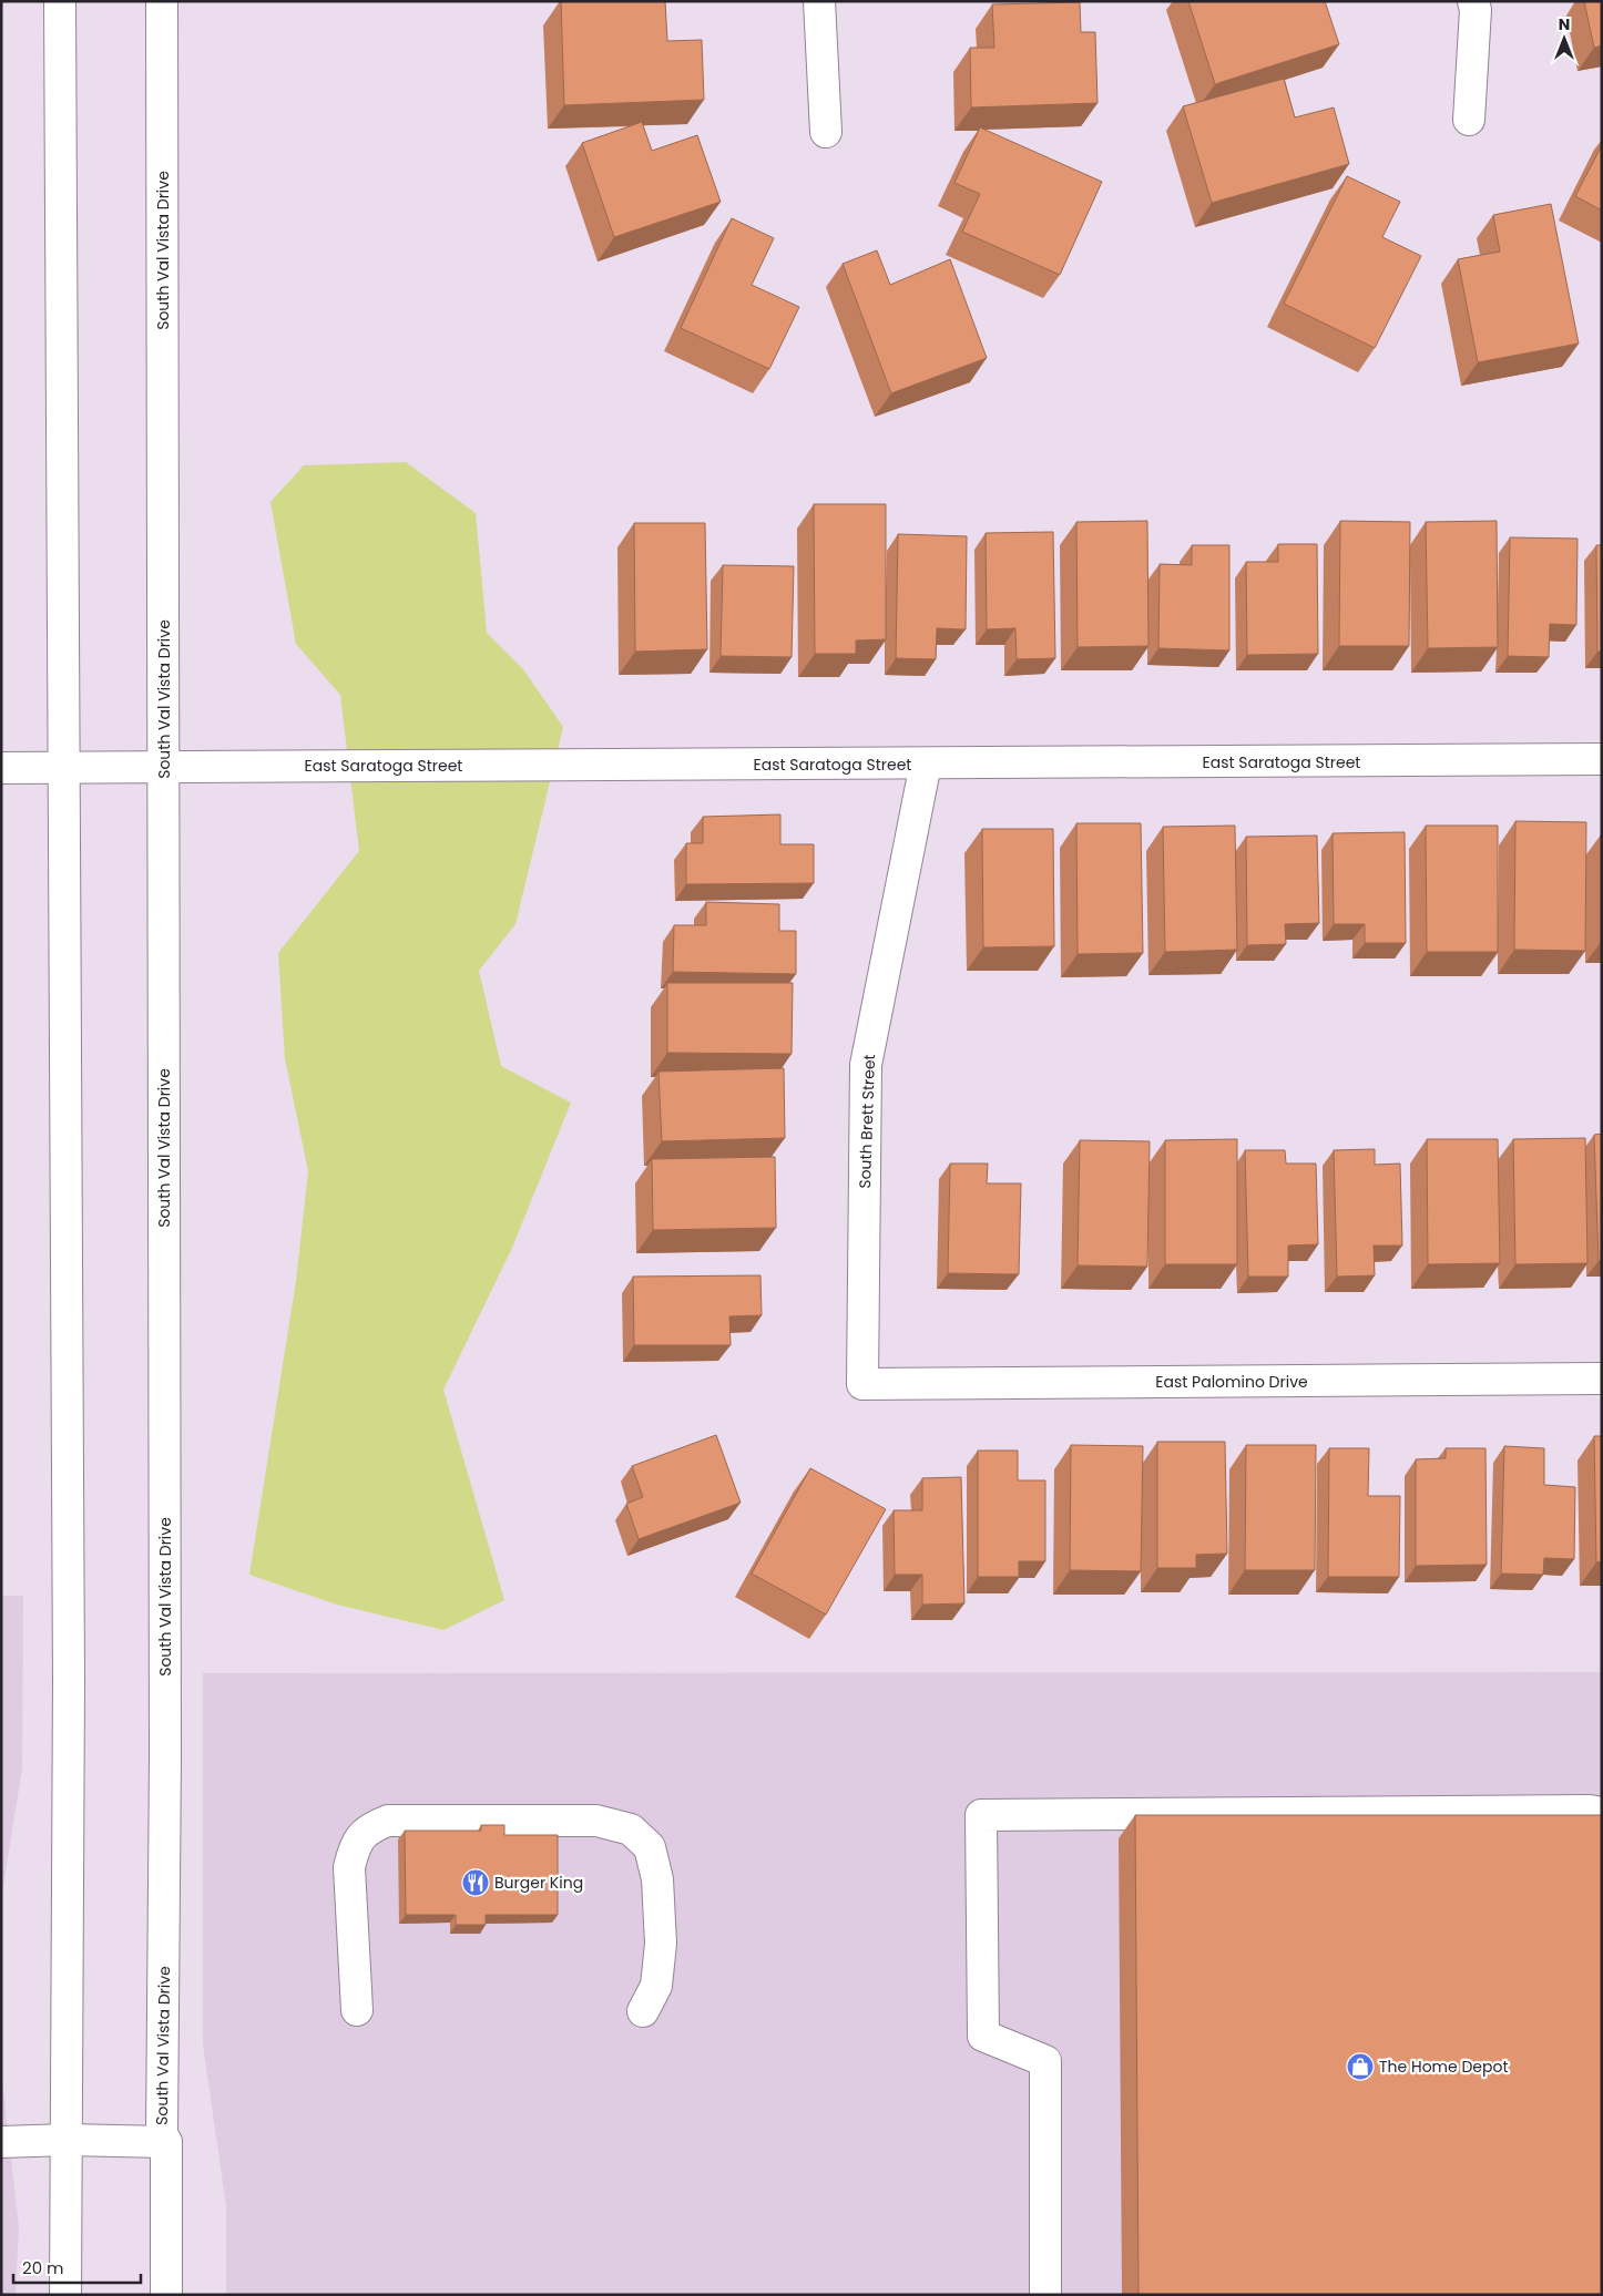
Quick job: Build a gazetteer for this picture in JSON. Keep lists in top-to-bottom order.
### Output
{
  "streets": {
    "main road": [
      "South Val Vista Drive",
      "East Saratoga Street",
      "South Brett Street",
      "East Palomino Drive"
    ]
  },
  "crossings": [
    ["South Val Vista Drive", "East Saratoga Street"],
    ["East Saratoga Street", "South Brett Street"],
    ["South Brett Street", "East Palomino Drive"]
  ],
  "places": {
    "restaurant": ["Burger King"],
    "shop": ["The Home Depot"]
  },
  "scale_bar": "20 m",
  "north": "top"
}
